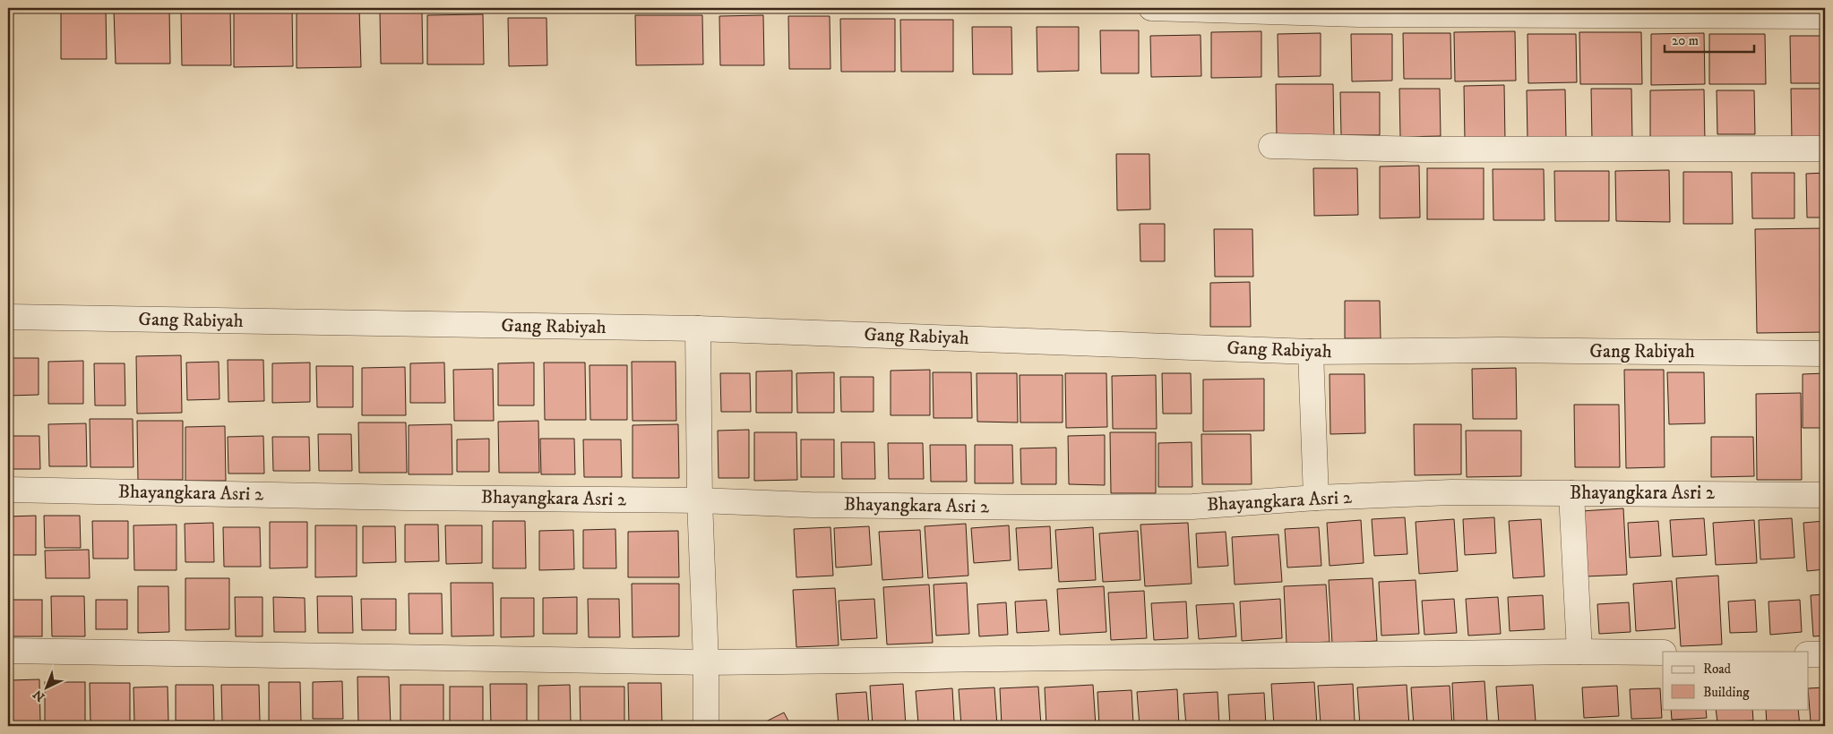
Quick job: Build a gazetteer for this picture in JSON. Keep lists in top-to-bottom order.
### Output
{
  "streets": {
    "street": ["Gang Rabiyah", "Bhayangkara Asri 2"]
  },
  "legend": ["Road", "Building"],
  "scale_bar": "20 m",
  "north": "bottom left"
}
